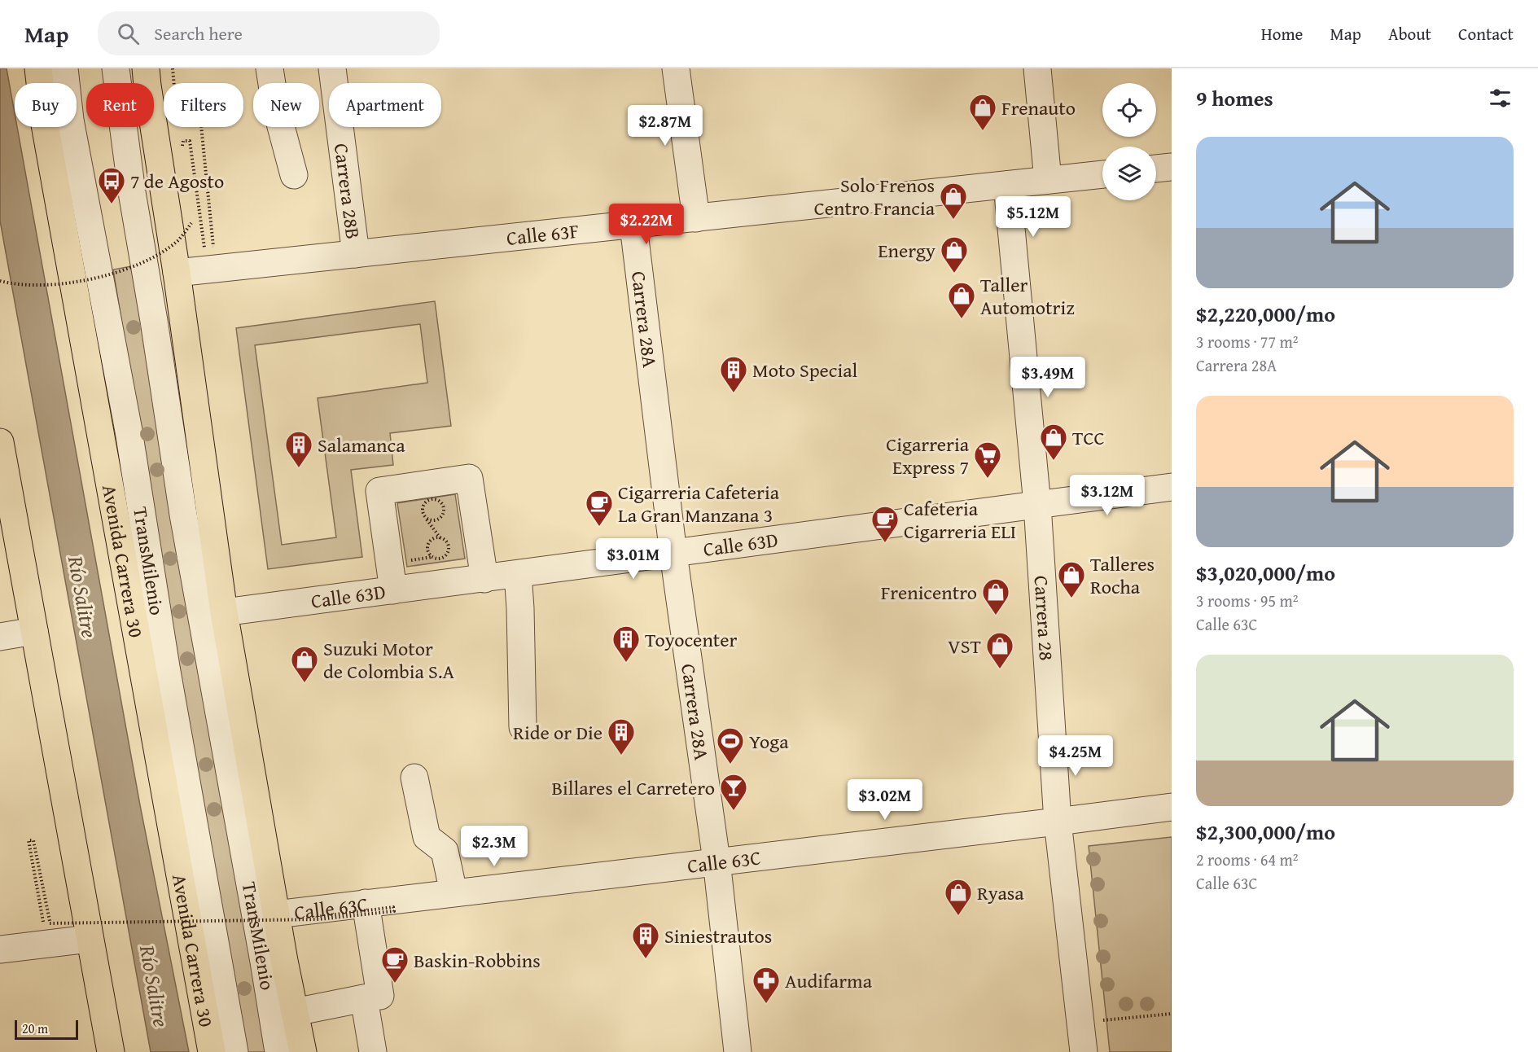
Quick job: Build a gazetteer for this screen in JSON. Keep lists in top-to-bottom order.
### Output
{
  "streets": {
    "highway": ["Avenida Carrera 30"],
    "street": [
      "Carrera 28B",
      "Calle 63F",
      "Carrera 28A",
      "Calle 63D",
      "TransMilenio",
      "Carrera 28",
      "Calle 63C"
    ]
  },
  "crossings": [
    ["Carrera 28B", "Calle 63F"],
    ["Calle 63F", "Carrera 28A"],
    ["Calle 63F", "Carrera 28"],
    ["Carrera 28A", "Calle 63D"],
    ["Carrera 28A", "Calle 63C"],
    ["Calle 63D", "Carrera 28"],
    ["Carrera 28", "Calle 63C"]
  ],
  "water": ["Río Salitre"],
  "places": {
    "shop": [
      "Frenauto",
      "Solo Frenos Centro Francia",
      "Energy",
      "Taller Automotriz",
      "TCC",
      "Talleres Rocha",
      "Frenicentro",
      "VST",
      "Suzuki Motor de Colombia S.A",
      "Ryasa"
    ],
    "bus stop": ["7 de Agosto"],
    "building": [
      "Moto Special",
      "Salamanca",
      "Toyocenter",
      "Ride or Die",
      "Siniestrautos"
    ],
    "supermarket": ["Cigarreria Express 7"],
    "cafe": ["Cigarreria Cafeteria La Gran Manzana 3", "Cafeteria Cigarreria ELI", "Baskin-Robbins"],
    "sports": ["Yoga"],
    "bar": ["Billares el Carretero"],
    "pharmacy": ["Audifarma"]
  },
  "scale_bar": "20 m",
  "page": {
    "header": "Map",
    "search": "Search here",
    "nav": [
      "Home",
      "Map",
      "About",
      "Contact"
    ],
    "heading": "9 homes",
    "chip": [
      "Buy",
      "Rent",
      "Filters",
      "New",
      "Apartment"
    ],
    "price": [
      "$2.87M",
      "$5.12M",
      "$2.22M",
      "$3.49M",
      "$3.12M",
      "$3.01M",
      "$4.25M",
      "$3.02M",
      "$2.3M"
    ],
    "list": [
      {
        "name": "$2,220,000/mo",
        "note": "3 rooms · 77 m² · Carrera 28A"
      },
      {
        "name": "$3,020,000/mo",
        "note": "3 rooms · 95 m² · Calle 63C"
      },
      {
        "name": "$2,300,000/mo",
        "note": "2 rooms · 64 m² · Calle 63C"
      }
    ],
    "scale": "20 m"
  }
}
